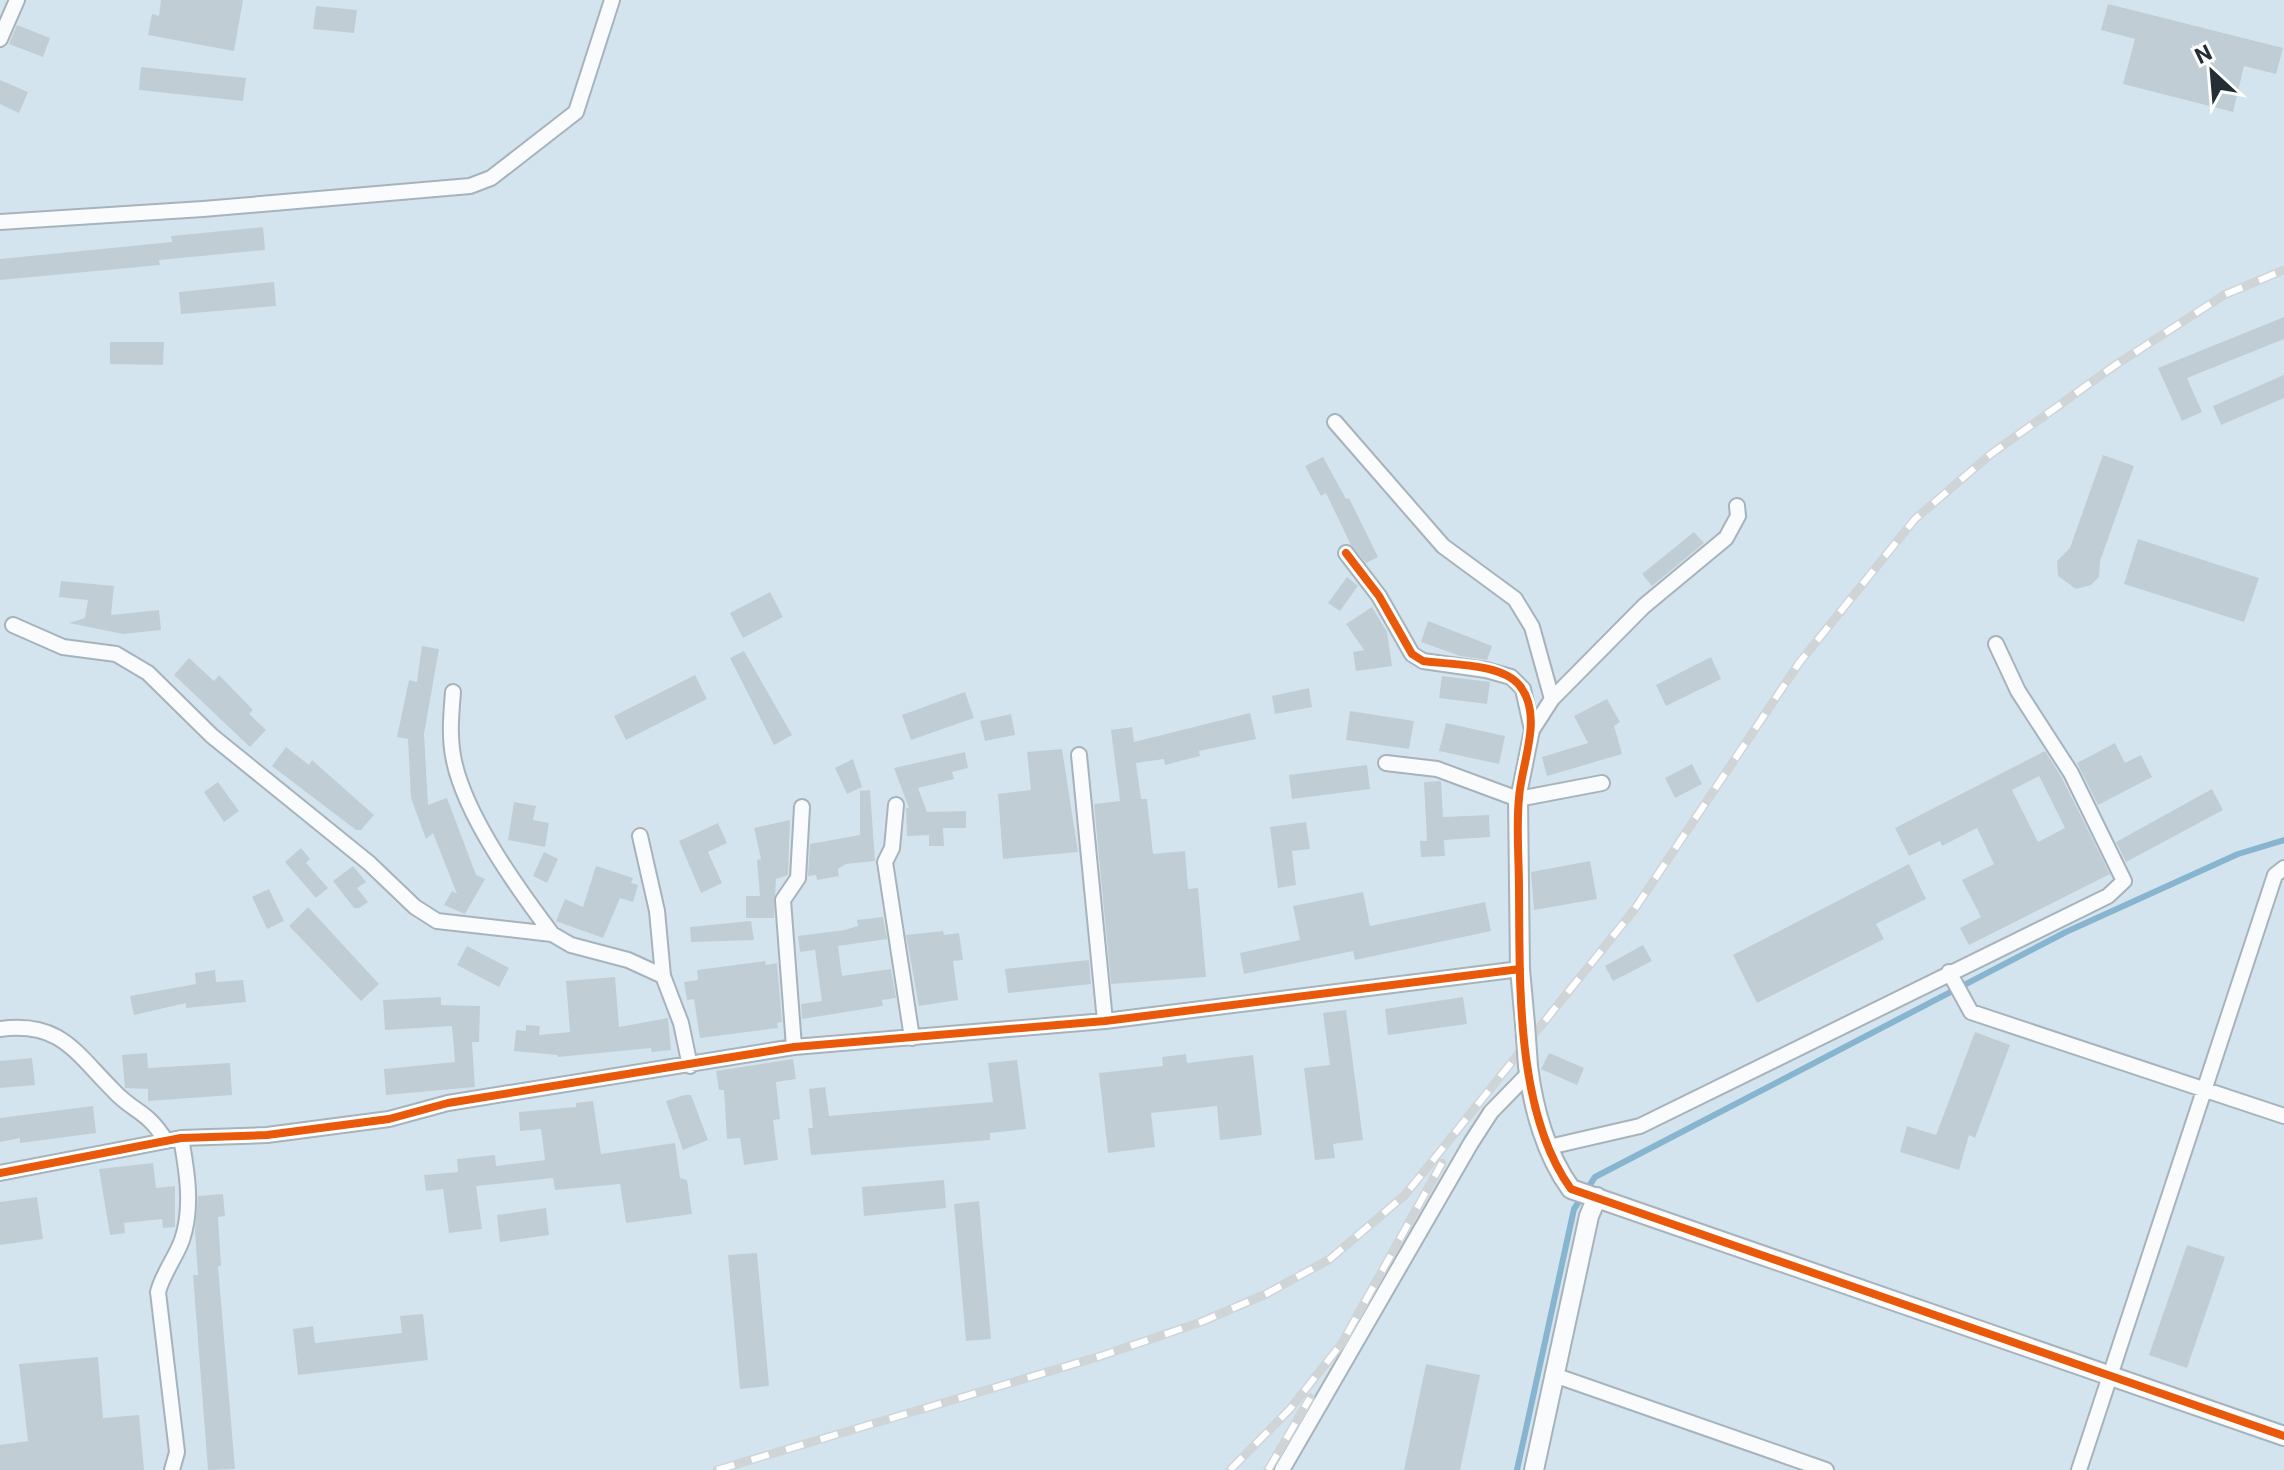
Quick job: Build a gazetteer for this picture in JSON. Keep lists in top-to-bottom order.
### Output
{
  "north": "top left"
}
